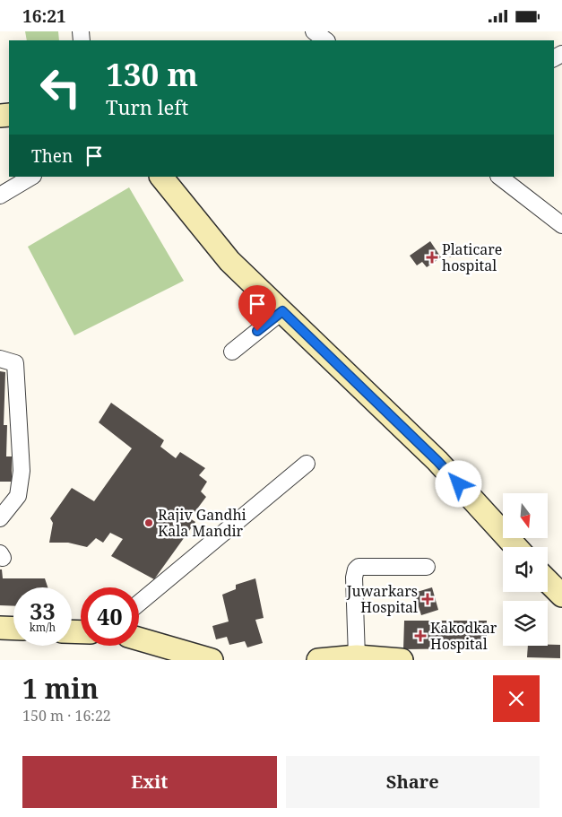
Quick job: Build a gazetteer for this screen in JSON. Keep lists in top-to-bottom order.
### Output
{
  "places": {
    "health": ["Platicare hospital", "Juwarkars Hospital", "Kakodkar Hospital"],
    "other": ["Rajiv Gandhi Kala Mandir"]
  },
  "north": "bottom",
  "page": {
    "status": "16:21",
    "turn": ["130 m", "Turn left"],
    "then": "Then",
    "speed": "33 km/h",
    "limit": "40",
    "heading": ["1 min", "150 m · 16:22"],
    "buttons": ["Exit", "Share"]
  }
}
